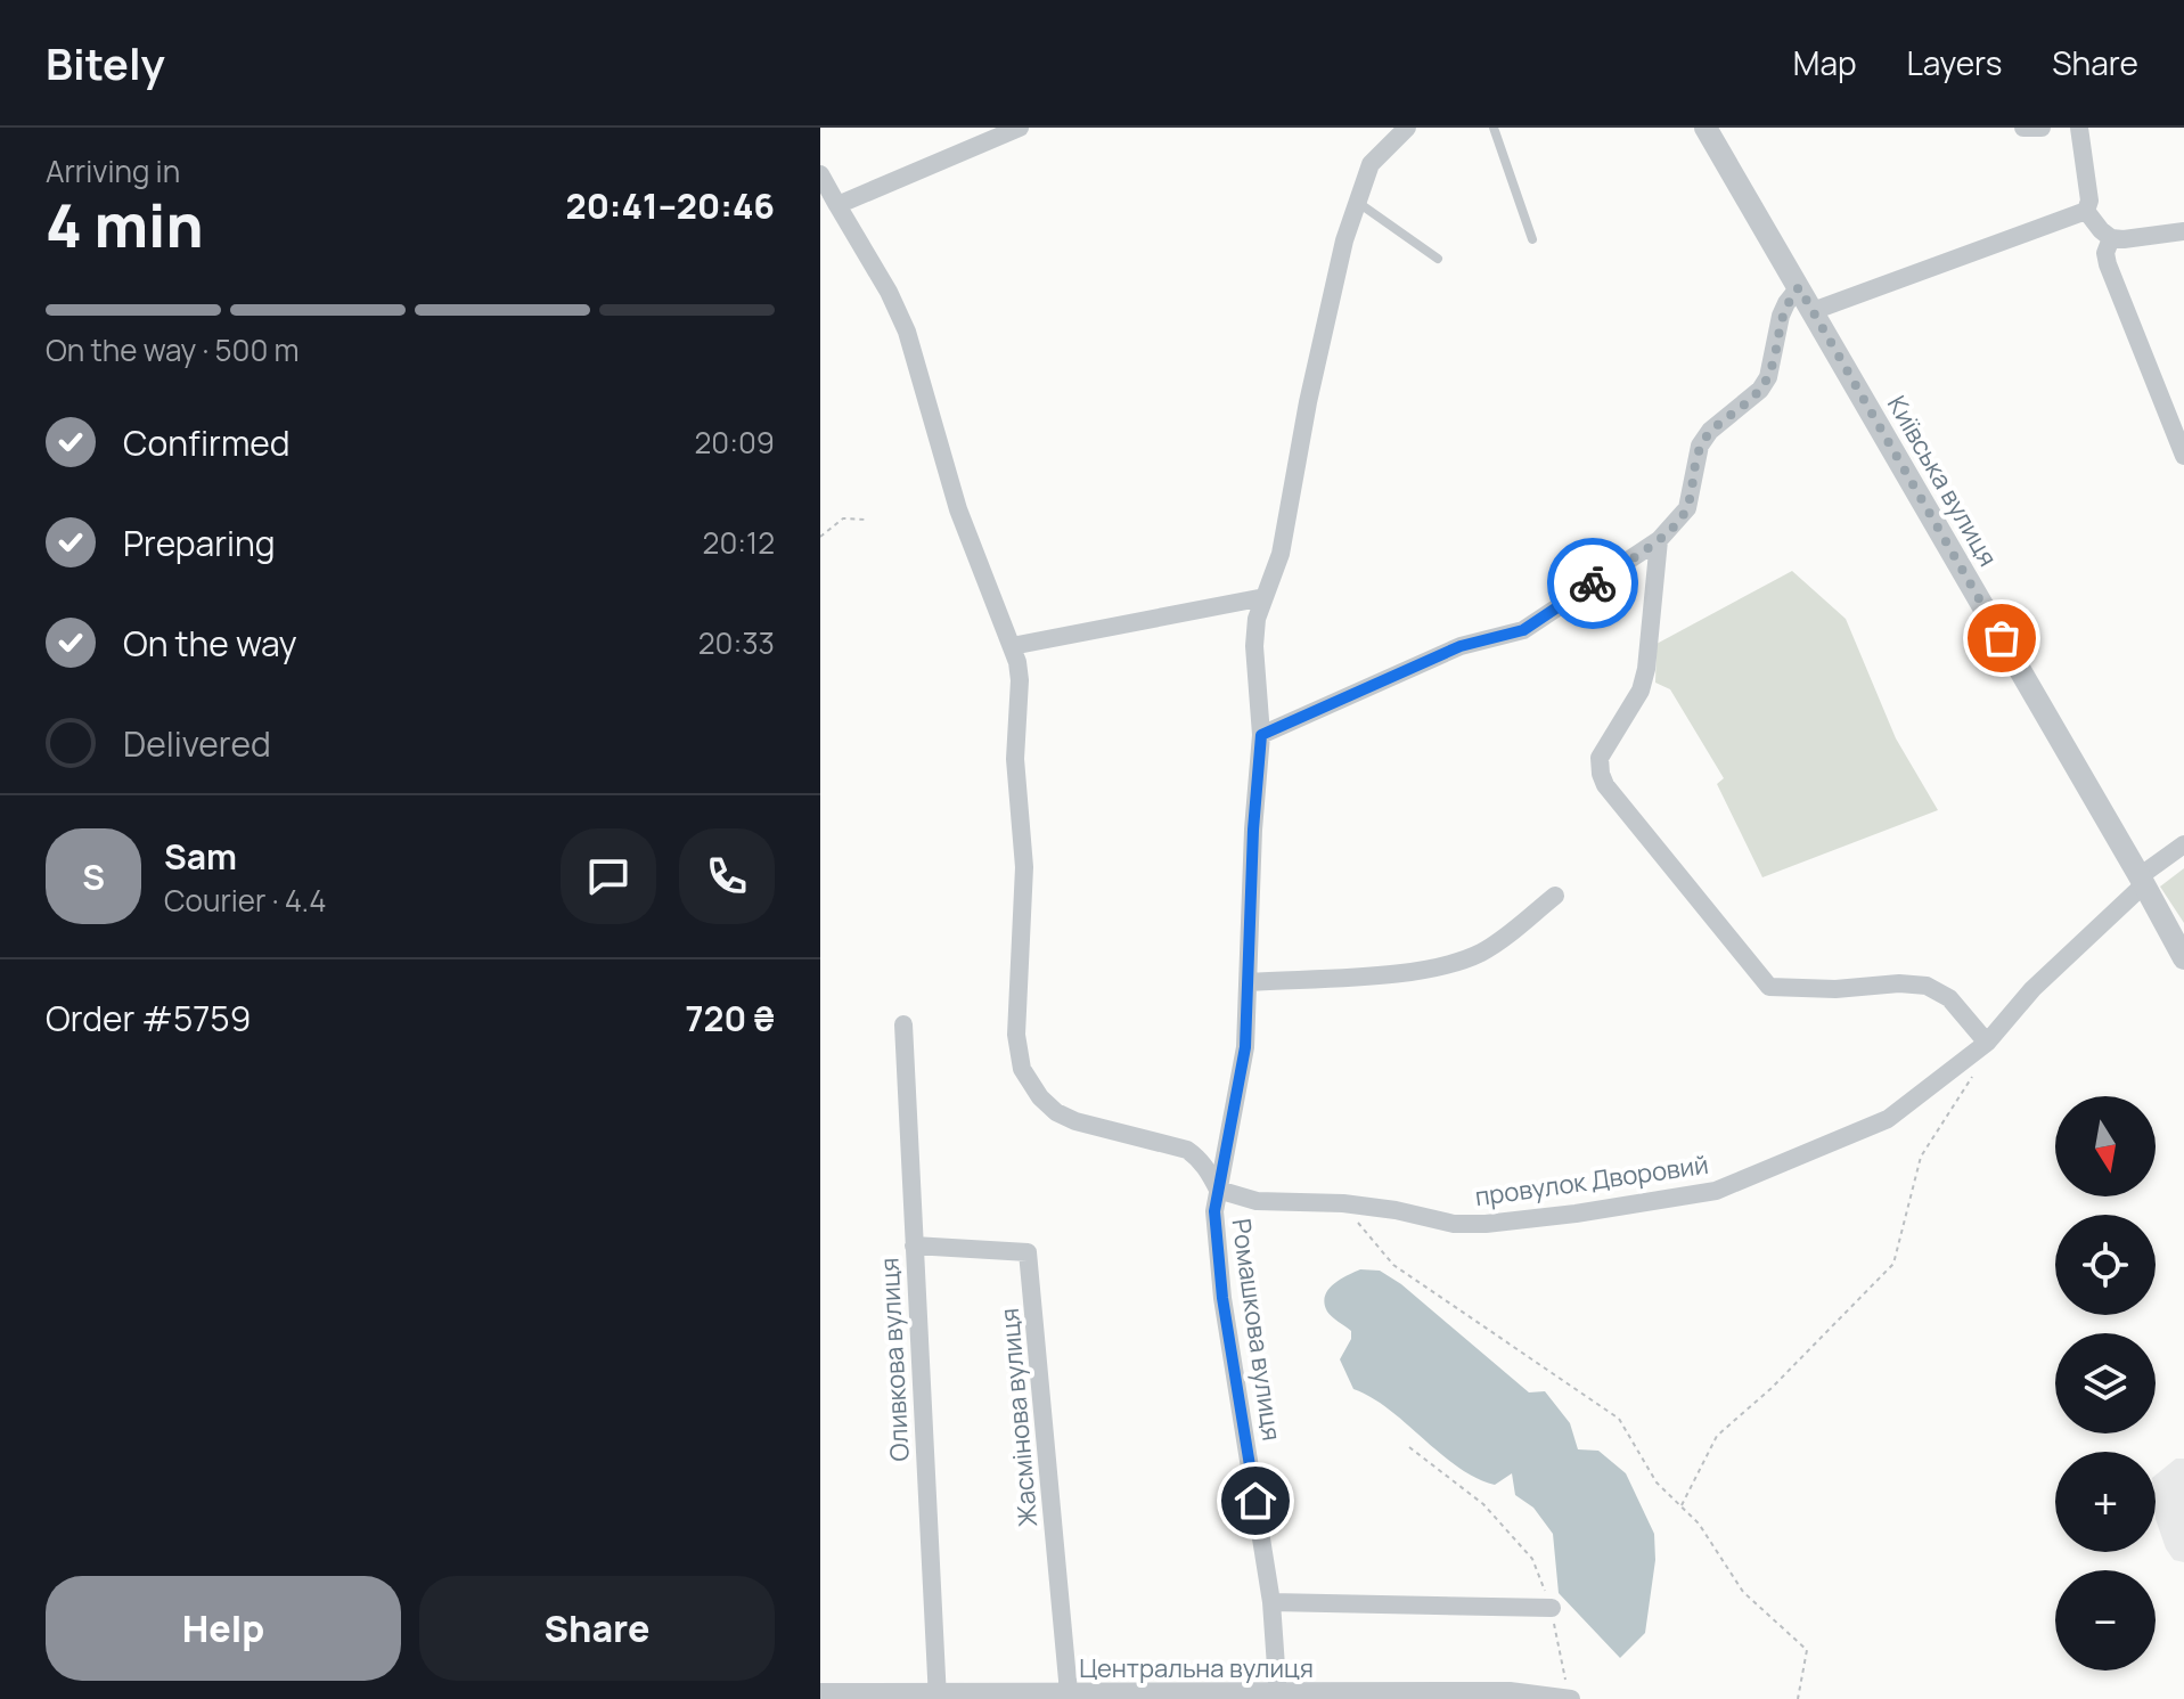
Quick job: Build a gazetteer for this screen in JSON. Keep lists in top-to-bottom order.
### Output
{
  "streets": {
    "street": [
      "Київська вулиця",
      "провулок Дворовий",
      "Ромашкова вулиця",
      "Оливкова вулиця",
      "Жасмінова вулиця",
      "Центральна вулиця"
    ]
  },
  "crossings": [
    ["Київська вулиця", "провулок Дворовий"],
    ["провулок Дворовий", "Ромашкова вулиця"],
    ["Ромашкова вулиця", "Центральна вулиця"],
    ["Оливкова вулиця", "Жасмінова вулиця"],
    ["Оливкова вулиця", "Центральна вулиця"],
    ["Жасмінова вулиця", "Центральна вулиця"]
  ],
  "north": "bottom",
  "page": {
    "header": "Bitely",
    "nav": ["Map", "Layers", "Share"],
    "heading": ["4 min", "Arriving in", "20:41–20:46"],
    "panel": [
      "Sam",
      "Courier · 4.4",
      "Order #5759",
      "720 ₴"
    ],
    "bar": "On the way · 500 m",
    "list": [
      ["Confirmed", "20:09"],
      ["Preparing", "20:12"],
      ["On the way", "20:33"],
      "Delivered"
    ],
    "round": "S",
    "map_buttons": ["+", "−"],
    "buttons": ["Help", "Share"]
  }
}
